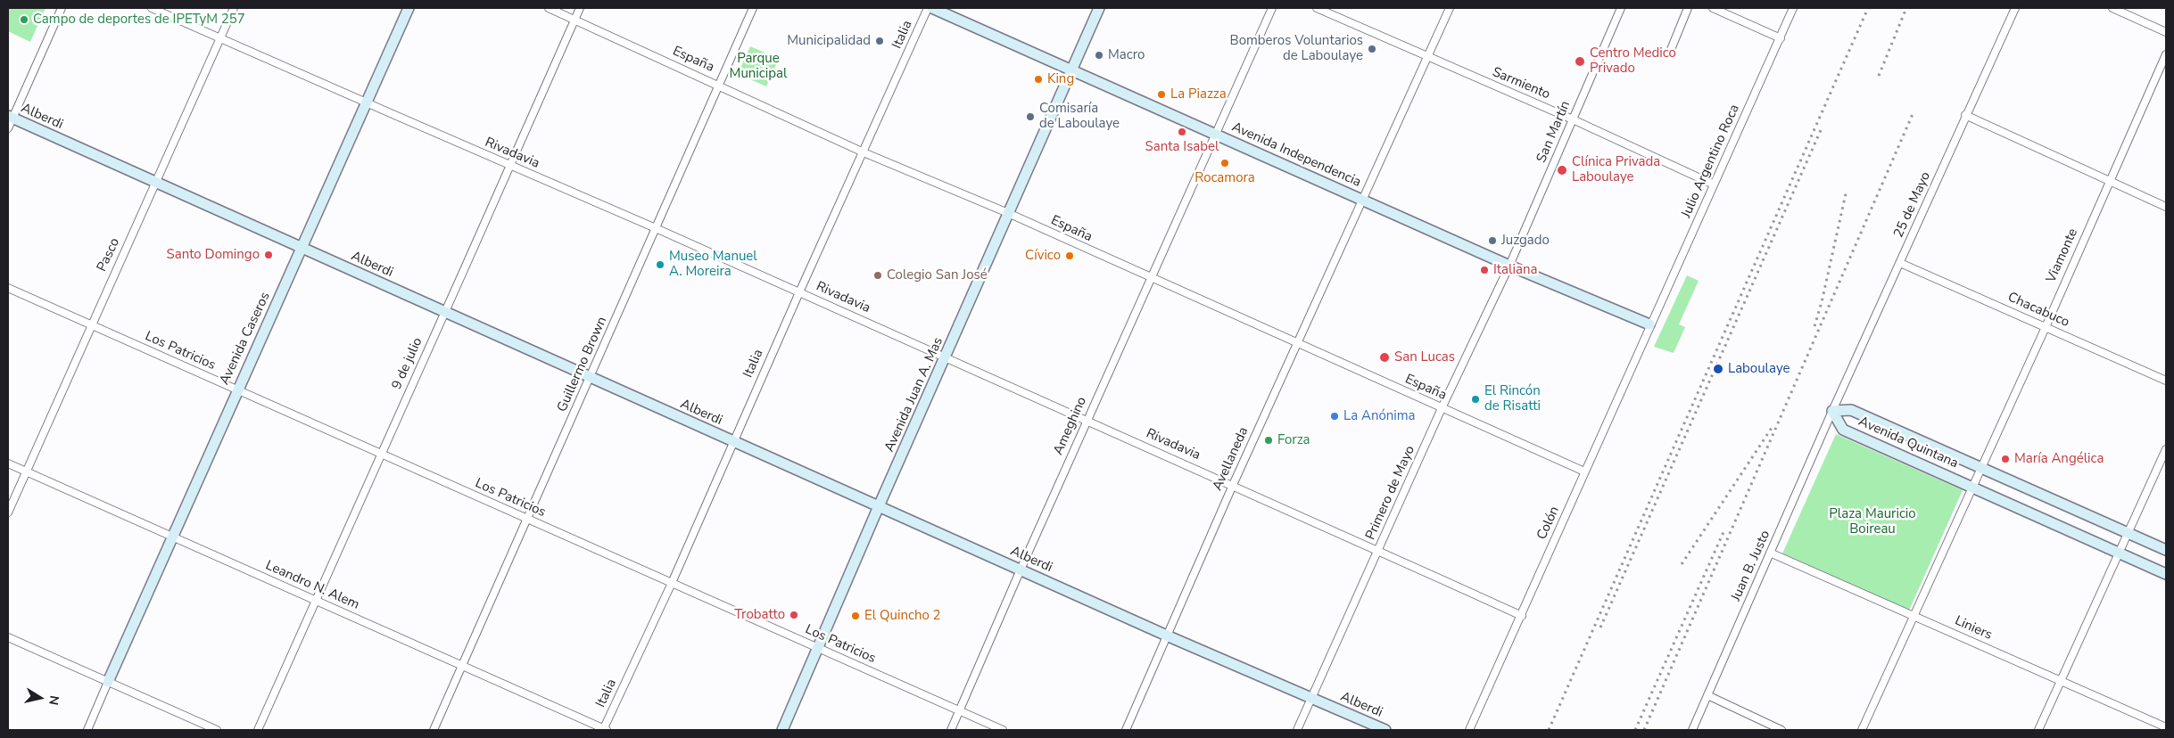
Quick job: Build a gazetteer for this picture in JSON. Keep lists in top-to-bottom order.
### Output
{
  "streets": {
    "main road": [
      "Alberdi",
      "Avenida Independencia",
      "Avenida Caseros",
      "Avenida Juan A. Mas",
      "Avenida Quintana"
    ],
    "street": [
      "Italia",
      "España",
      "Sarmiento",
      "San Martín",
      "Rivadavia",
      "Julio Argentino Roca",
      "25 de Mayo",
      "Pasco",
      "Viamonte",
      "Chacabuco",
      "Los Patricios",
      "9 de julio",
      "Guillermo Brown",
      "Ameghino",
      "Avellaneda",
      "Primero de Mayo",
      "Colón",
      "Juan B. Justo",
      "Leandro N. Alem",
      "Liniers"
    ]
  },
  "crossings": [
    ["Italia", "España"],
    ["Italia", "Alberdi"],
    ["Italia", "Rivadavia"],
    ["Italia", "Los Patricios"],
    ["Italia", "Leandro N. Alem"],
    ["España", "9 de julio"],
    ["España", "Guillermo Brown"],
    ["España", "Avenida Juan A. Mas"],
    ["España", "Ameghino"],
    ["España", "Avellaneda"],
    ["España", "Primero de Mayo"],
    ["España", "Colón"],
    ["Sarmiento", "San Martín"],
    ["Sarmiento", "Julio Argentino Roca"],
    ["Sarmiento", "Avellaneda"],
    ["Alberdi", "Pasco"],
    ["Alberdi", "Avenida Caseros"],
    ["Alberdi", "9 de julio"],
    ["Alberdi", "Guillermo Brown"],
    ["Alberdi", "Avenida Juan A. Mas"],
    ["Alberdi", "Ameghino"],
    ["Alberdi", "Avellaneda"],
    ["Alberdi", "Primero de Mayo"],
    ["San Martín", "Avenida Independencia"],
    ["San Martín", "Primero de Mayo"],
    ["Rivadavia", "Pasco"],
    ["Rivadavia", "Avenida Caseros"],
    ["Rivadavia", "9 de julio"],
    ["Rivadavia", "Guillermo Brown"],
    ["Rivadavia", "Avenida Juan A. Mas"],
    ["Rivadavia", "Ameghino"],
    ["Rivadavia", "Avellaneda"],
    ["Rivadavia", "Primero de Mayo"],
    ["Rivadavia", "Colón"],
    ["Avenida Independencia", "Julio Argentino Roca"],
    ["Avenida Independencia", "Avenida Juan A. Mas"],
    ["Avenida Independencia", "Ameghino"],
    ["Avenida Independencia", "Avellaneda"],
    ["Avenida Independencia", "Primero de Mayo"],
    ["Avenida Independencia", "Colón"],
    ["Julio Argentino Roca", "Colón"],
    ["25 de Mayo", "Chacabuco"],
    ["25 de Mayo", "Avenida Quintana"],
    ["25 de Mayo", "Juan B. Justo"],
    ["Pasco", "Los Patricios"],
    ["Pasco", "Leandro N. Alem"],
    ["Viamonte", "Chacabuco"],
    ["Viamonte", "Avenida Quintana"],
    ["Viamonte", "Liniers"],
    ["Avenida Caseros", "Los Patricios"],
    ["Avenida Caseros", "Leandro N. Alem"],
    ["Los Patricios", "9 de julio"],
    ["Los Patricios", "Guillermo Brown"],
    ["Los Patricios", "Avenida Juan A. Mas"],
    ["Los Patricios", "Ameghino"],
    ["9 de julio", "Leandro N. Alem"],
    ["Guillermo Brown", "Leandro N. Alem"],
    ["Avenida Quintana", "Juan B. Justo"],
    ["Juan B. Justo", "Liniers"]
  ],
  "parks": ["Parque Municipal", "Plaza Mauricio Boireau"],
  "places": [
    "Campo de deportes de IPETyM 257",
    "Municipalidad",
    "Bomberos Voluntarios de Laboulaye",
    "Macro",
    "Centro Medico Privado",
    "King",
    "La Piazza",
    "Comisaría de Laboulaye",
    "Santa Isabel",
    "Rocamora",
    "Clínica Privada Laboulaye",
    "Juzgado",
    "Santo Domingo",
    "Cívico",
    "Museo Manuel A. Moreira",
    "Italiana",
    "Colegio San José",
    "San Lucas",
    "Laboulaye",
    "El Rincón de Risatti",
    "La Anónima",
    "Forza",
    "María Angélica",
    "Trobatto",
    "El Quincho 2"
  ],
  "north": "right"
}
